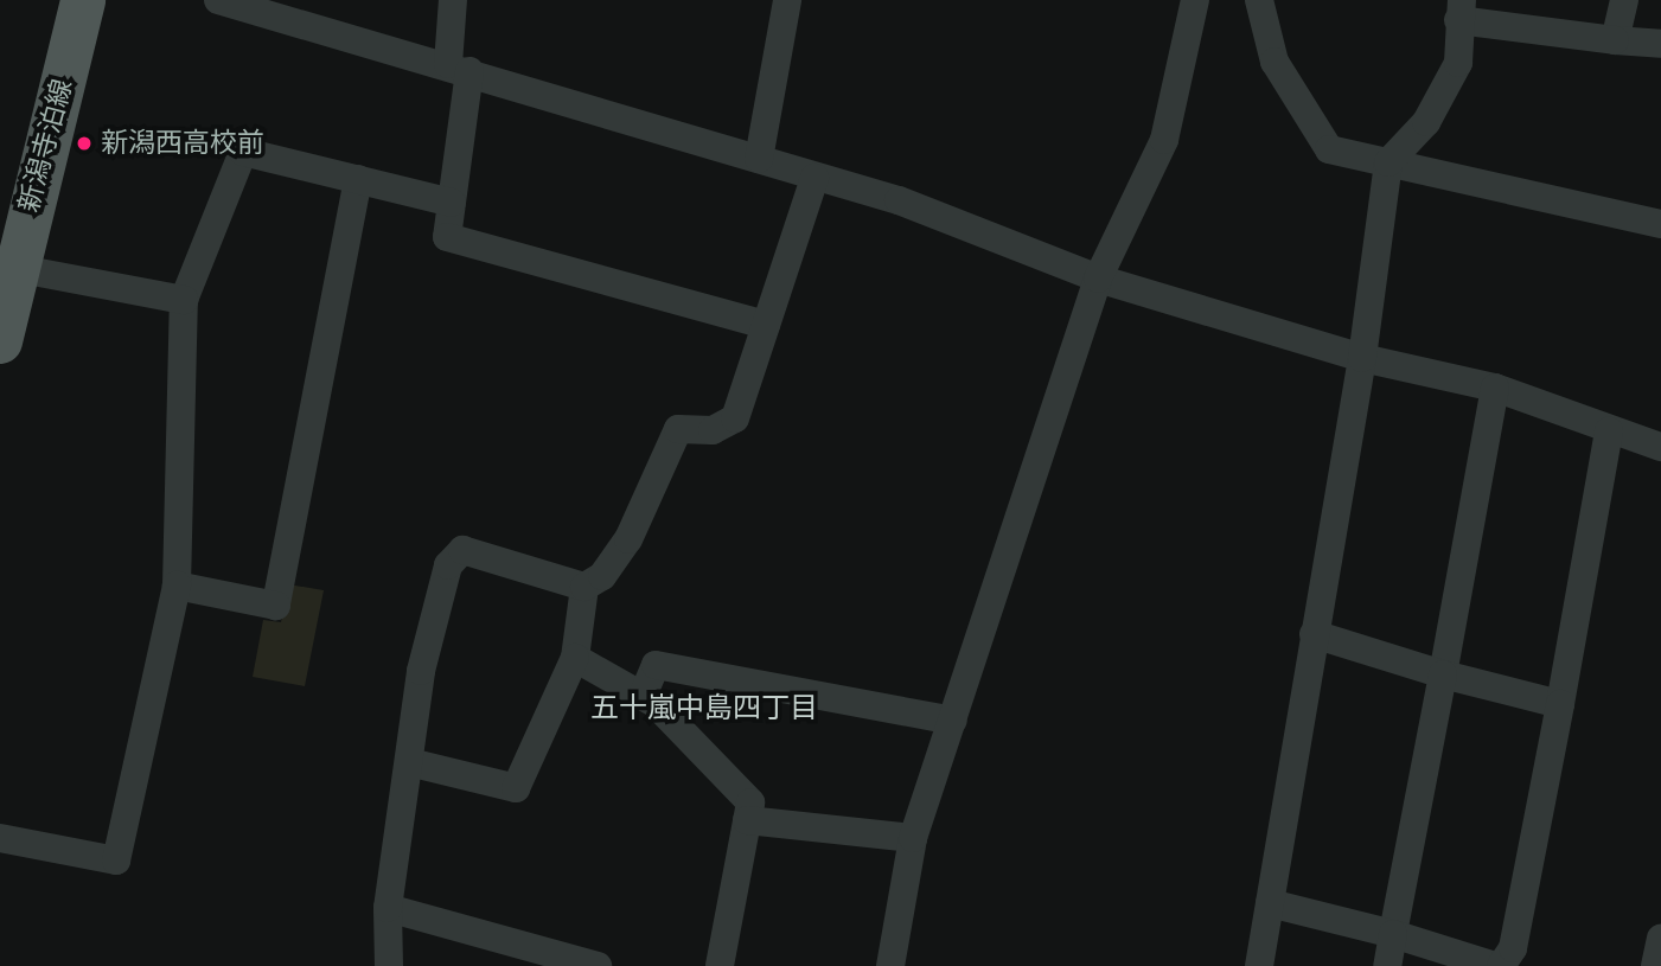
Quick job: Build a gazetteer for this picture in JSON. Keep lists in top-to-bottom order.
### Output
{
  "streets": {
    "main road": ["新潟寺泊線"]
  },
  "districts": ["五十嵐中島四丁目"],
  "places": ["新潟西高校前"]
}
